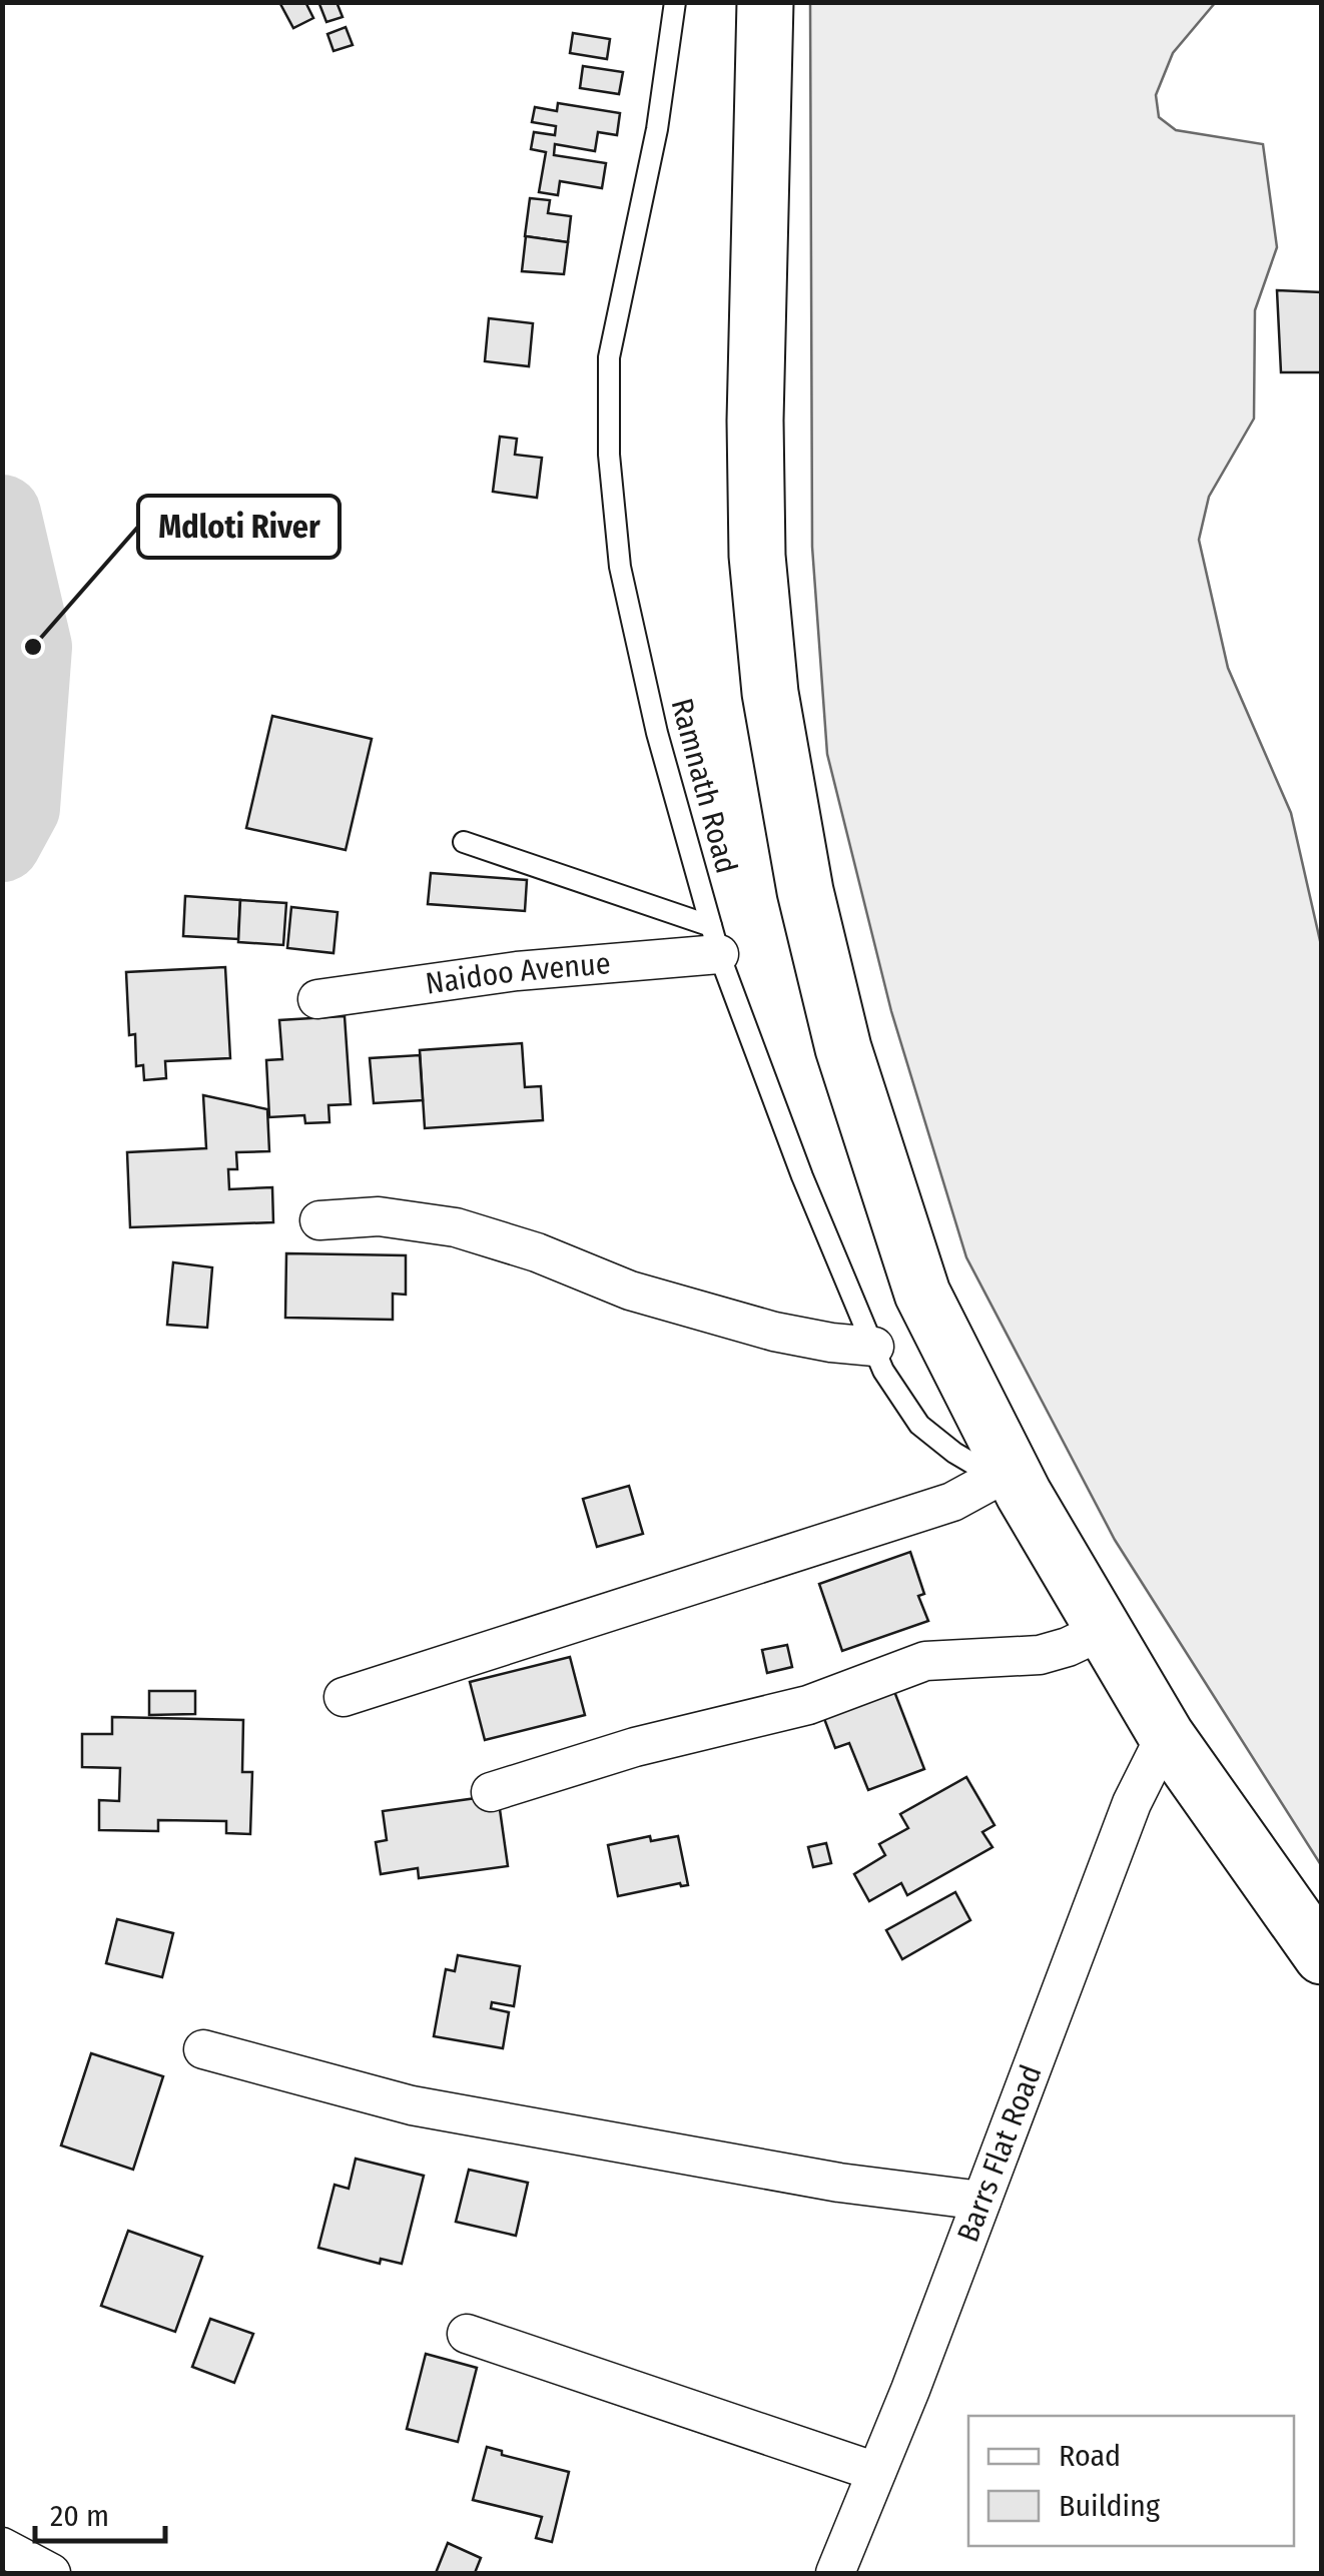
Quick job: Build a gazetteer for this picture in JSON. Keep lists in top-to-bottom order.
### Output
{
  "streets": {
    "street": ["Naidoo Avenue", "Barrs Flat Road"],
    "lane": ["Ramnath Road"]
  },
  "crossings": [
    ["Ramnath Road", "Naidoo Avenue"]
  ],
  "places": ["Mdloti River"],
  "legend": ["Road", "Building"],
  "scale_bar": "20 m"
}
